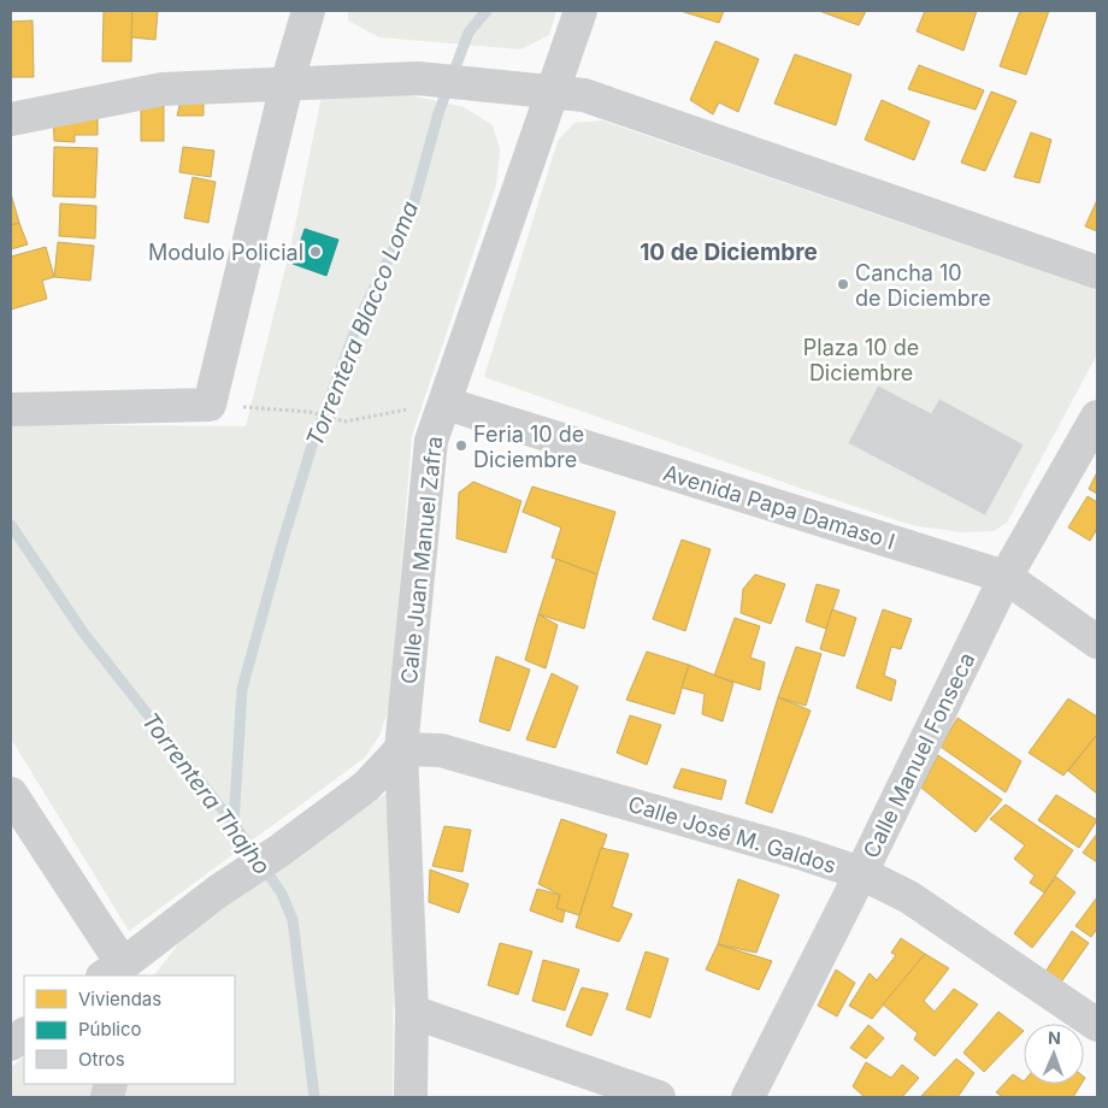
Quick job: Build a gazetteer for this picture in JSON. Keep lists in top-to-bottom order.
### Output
{
  "streets": {
    "street": [
      "Avenida Papa Damaso I",
      "Calle Juan Manuel Zafra",
      "Calle Manuel Fonseca",
      "Calle José M. Galdos"
    ]
  },
  "crossings": [
    ["Avenida Papa Damaso I", "Calle Juan Manuel Zafra"],
    ["Avenida Papa Damaso I", "Calle Manuel Fonseca"],
    ["Calle Juan Manuel Zafra", "Calle José M. Galdos"],
    ["Calle Manuel Fonseca", "Calle José M. Galdos"]
  ],
  "districts": ["10 de Diciembre"],
  "water": ["Torrentera Blacco Loma", "Torrentera Thajho"],
  "parks": ["Plaza 10 de Diciembre"],
  "places": ["Modulo Policial", "Cancha 10 de Diciembre", "Feria 10 de Diciembre"],
  "legend": ["Viviendas", "Público", "Otros"],
  "north": "top"
}
